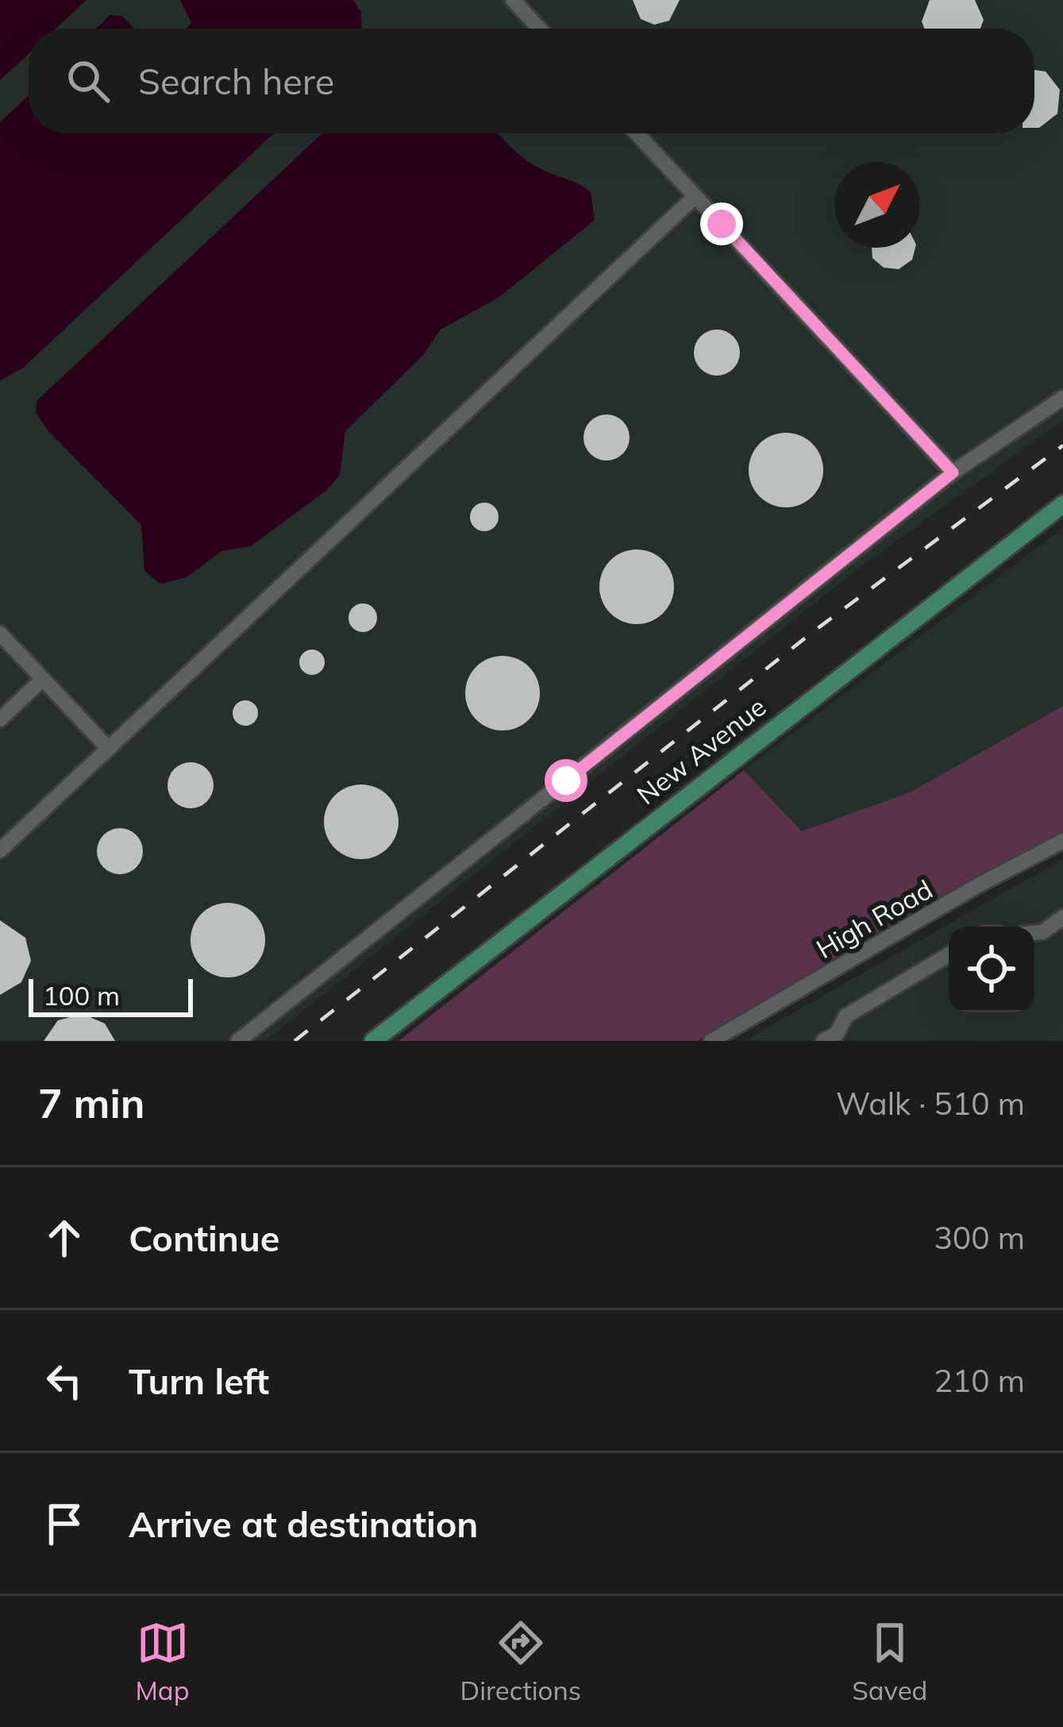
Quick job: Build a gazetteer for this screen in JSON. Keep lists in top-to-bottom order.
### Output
{
  "streets": {
    "main road": ["New Avenue"],
    "street": ["High Road"]
  },
  "scale_bar": "100 m",
  "north": "top right",
  "page": {
    "search": "Search here",
    "scale": "100 m",
    "heading": ["7 min", "Walk · 510 m"],
    "list": [
      ["Continue", "300 m"],
      ["Turn left", "210 m"],
      "Arrive at destination"
    ],
    "nav": ["Map", "Directions", "Saved"]
  }
}
